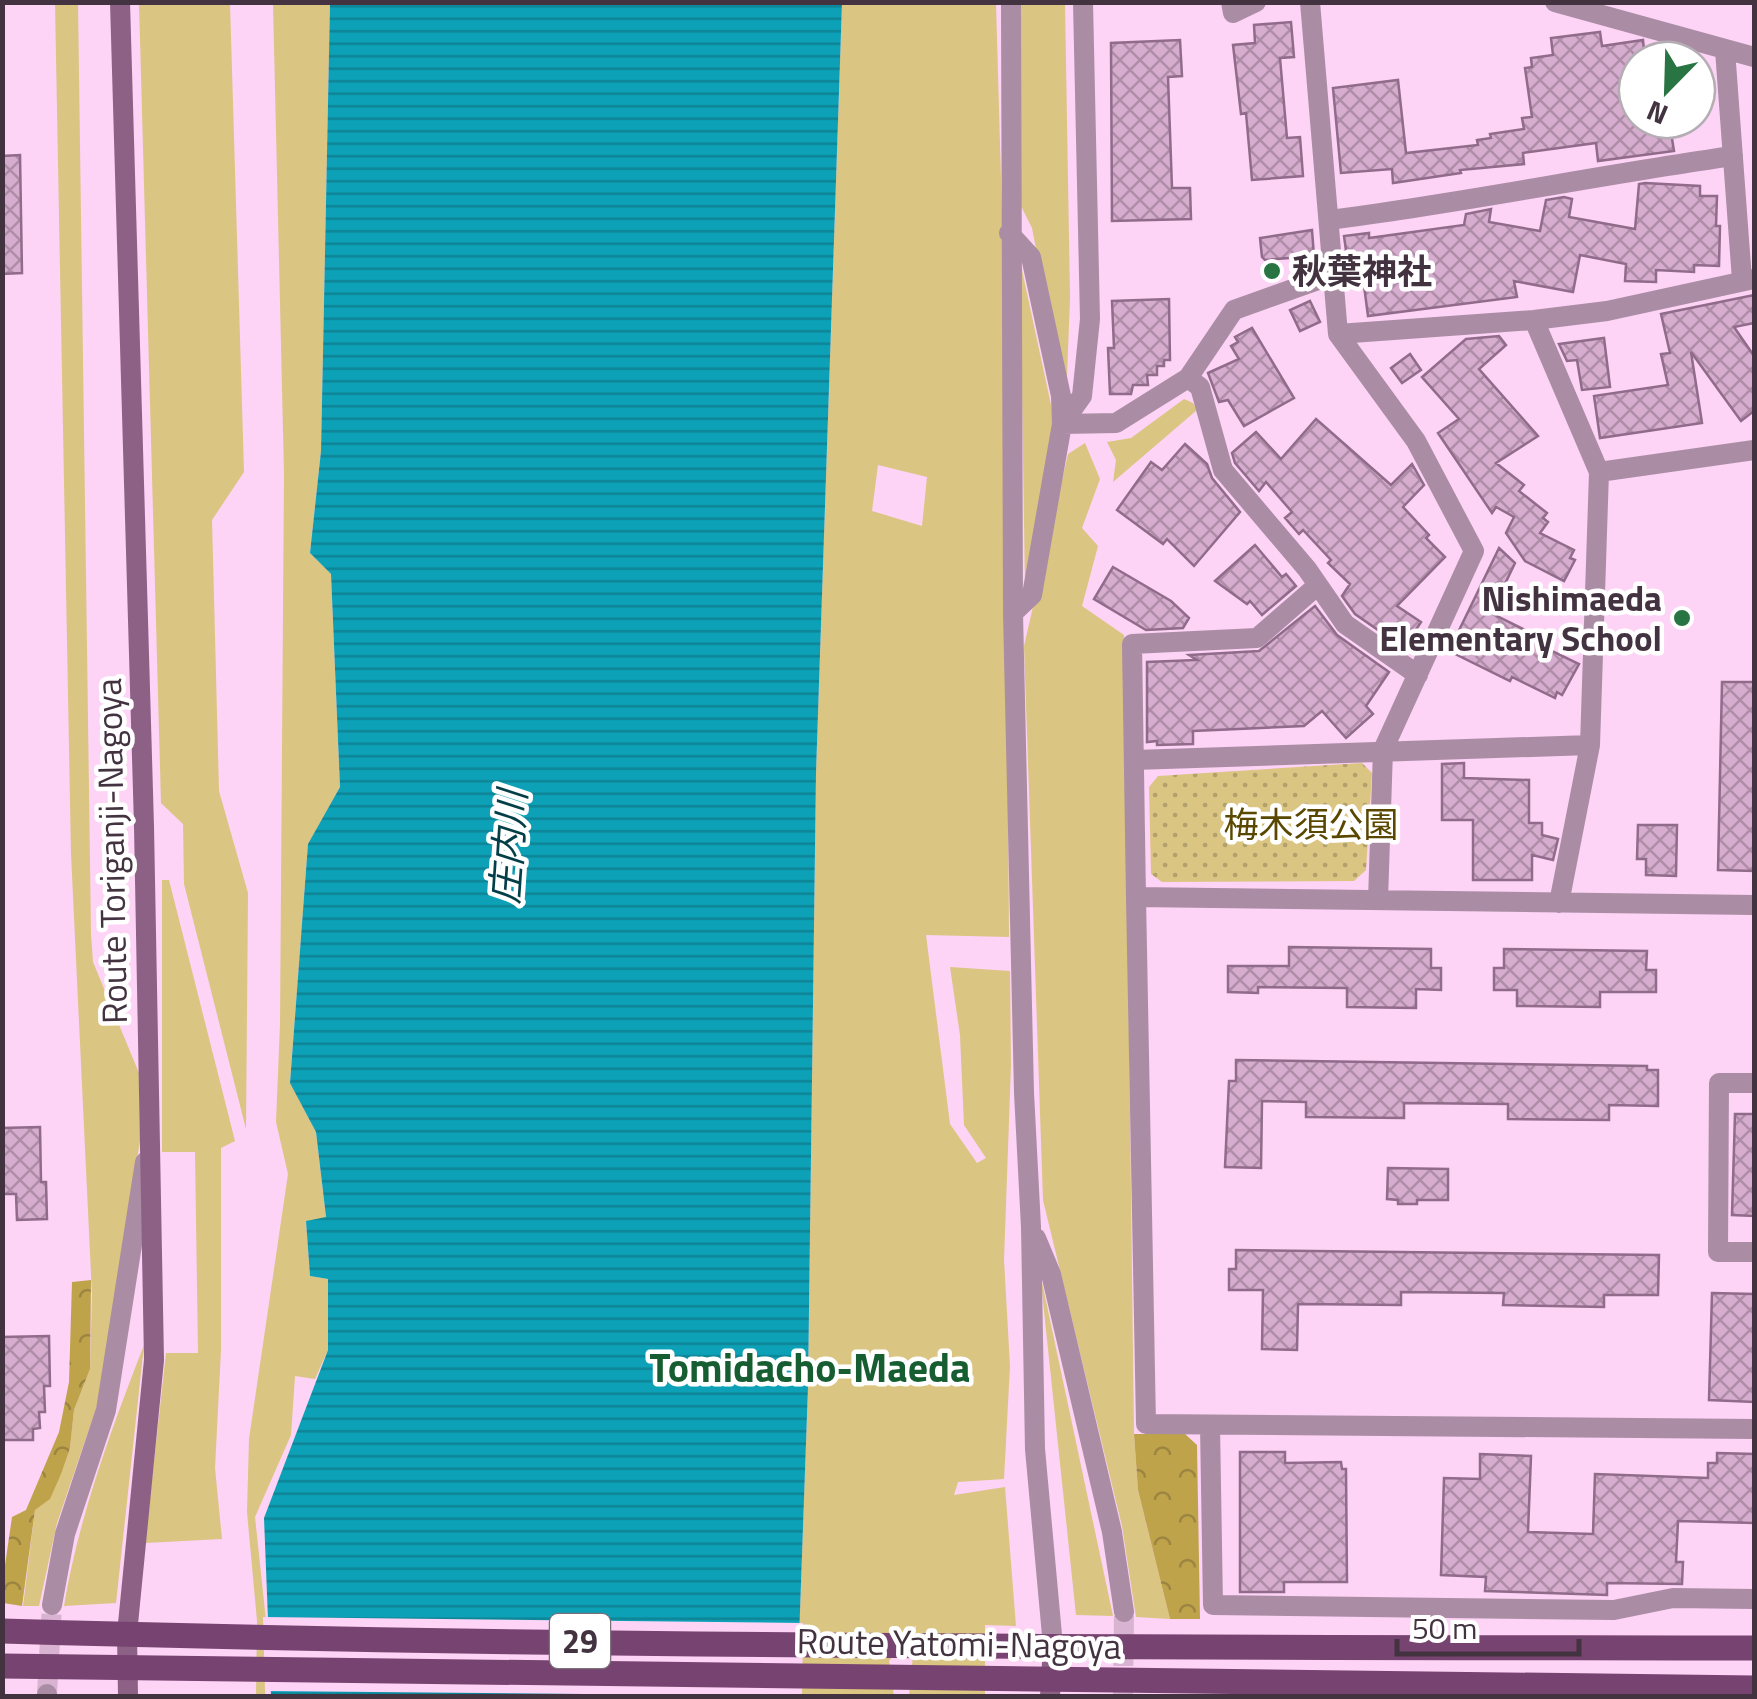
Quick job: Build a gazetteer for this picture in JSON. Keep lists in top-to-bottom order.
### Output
{
  "streets": {
    "main road": ["Route Toriganji-Nagoya", "29", "Route Yatomi-Nagoya"]
  },
  "crossings": [
    ["Route Toriganji-Nagoya", "29"],
    ["Route Toriganji-Nagoya", "Route Yatomi-Nagoya"],
    ["29", "Route Yatomi-Nagoya"]
  ],
  "districts": ["Tomidacho-Maeda"],
  "water": ["庄内川"],
  "parks": ["梅木須公園"],
  "places": ["秋葉神社", "Nishimaeda Elementary School"],
  "scale_bar": "50 m",
  "north": "bottom left"
}
